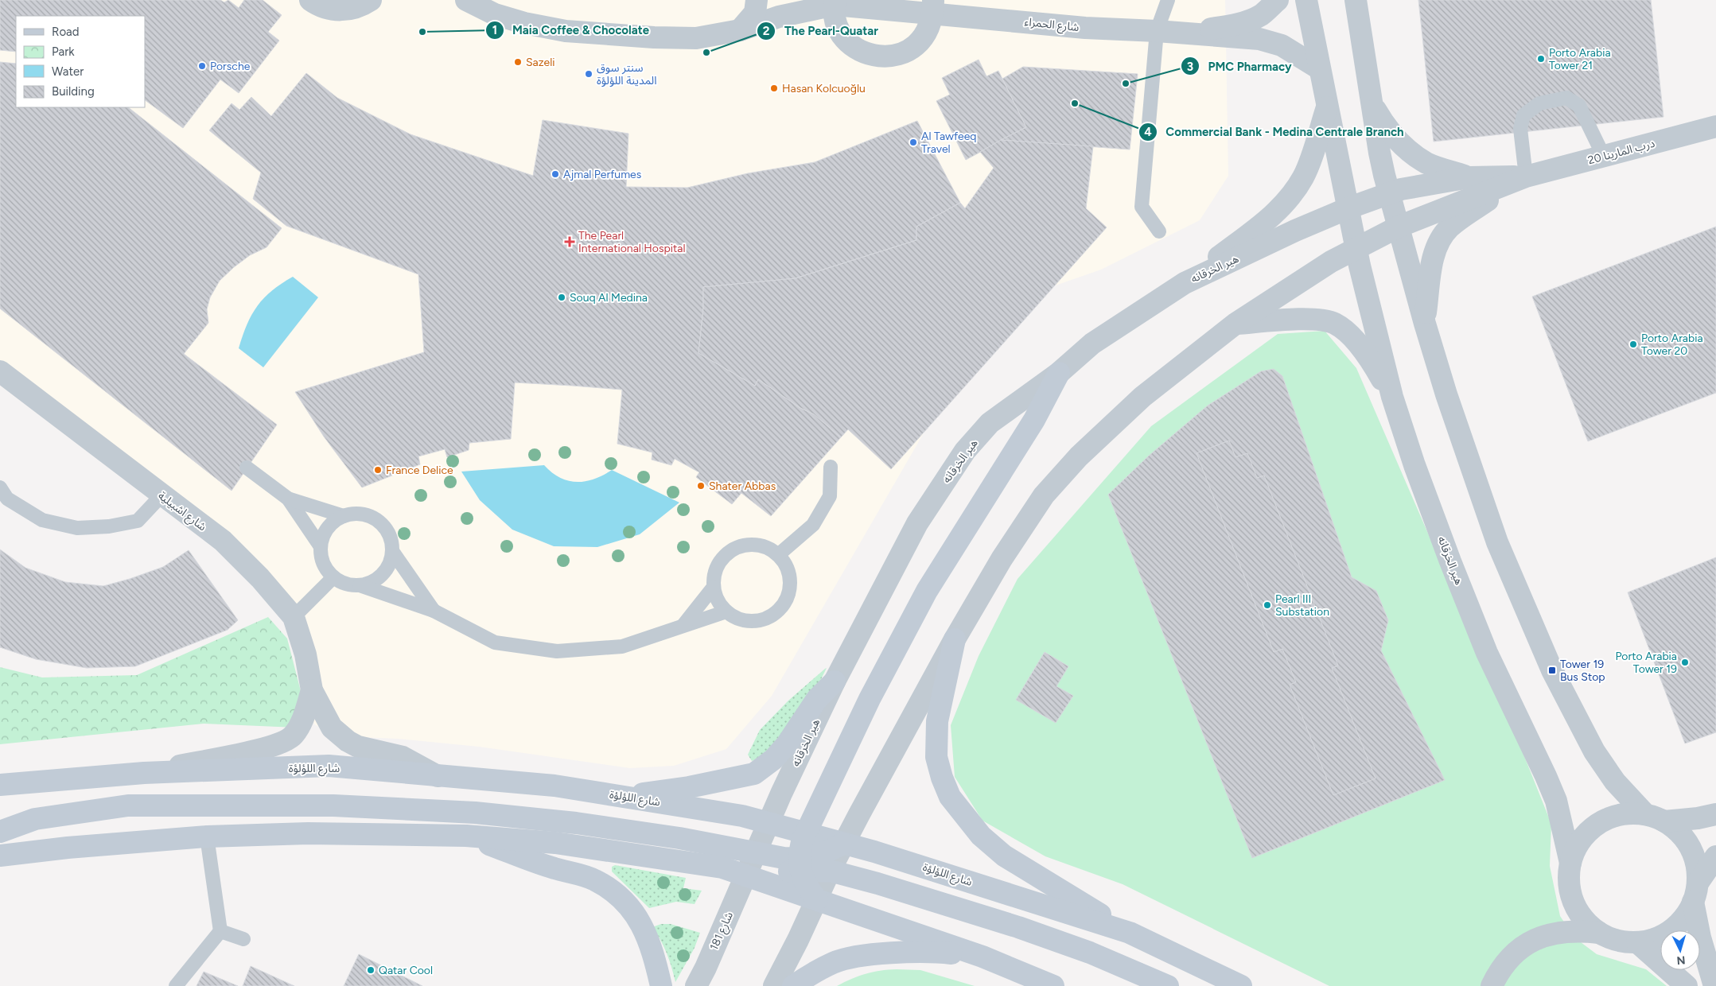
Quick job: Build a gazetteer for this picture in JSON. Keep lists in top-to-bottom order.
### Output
{
  "streets": {
    "main road": ["شارع اللؤلؤة"],
    "street": [
      "شارع الحمراء",
      "درب المارينا 20",
      "هير الخرقانه",
      "شارع اشبيلية",
      "شارع 181"
    ]
  },
  "crossings": [
    ["شارع الحمراء", "هير الخرقانه"],
    ["درب المارينا 20", "هير الخرقانه"],
    ["هير الخرقانه", "شارع اللؤلؤة"],
    ["هير الخرقانه", "شارع 181"],
    ["شارع اشبيلية", "شارع اللؤلؤة"]
  ],
  "places": {
    "other": [
      "Maia Coffee & Chocolate",
      "The Pearl-Quatar",
      "Porto Arabia Tower 21",
      "Sazeli",
      "Porsche",
      "سنتر سوق المدينة اللؤلؤة",
      "PMC Pharmacy",
      "Hasan Kolcuoğlu",
      "Commercial Bank - Medina Centrale Branch",
      "Al Tawfeeq Travel",
      "Ajmal Perfumes",
      "Souq Al Medina",
      "Porto Arabia Tower 20",
      "France Delice",
      "Shater Abbas",
      "Pearl III Substation",
      "Porto Arabia Tower 19",
      "Qatar Cool"
    ],
    "health": ["The Pearl International Hospital"],
    "transit": ["Tower 19 Bus Stop"]
  },
  "legend": [
    "Road",
    "Park",
    "Water",
    "Building"
  ],
  "north": "bottom"
}
